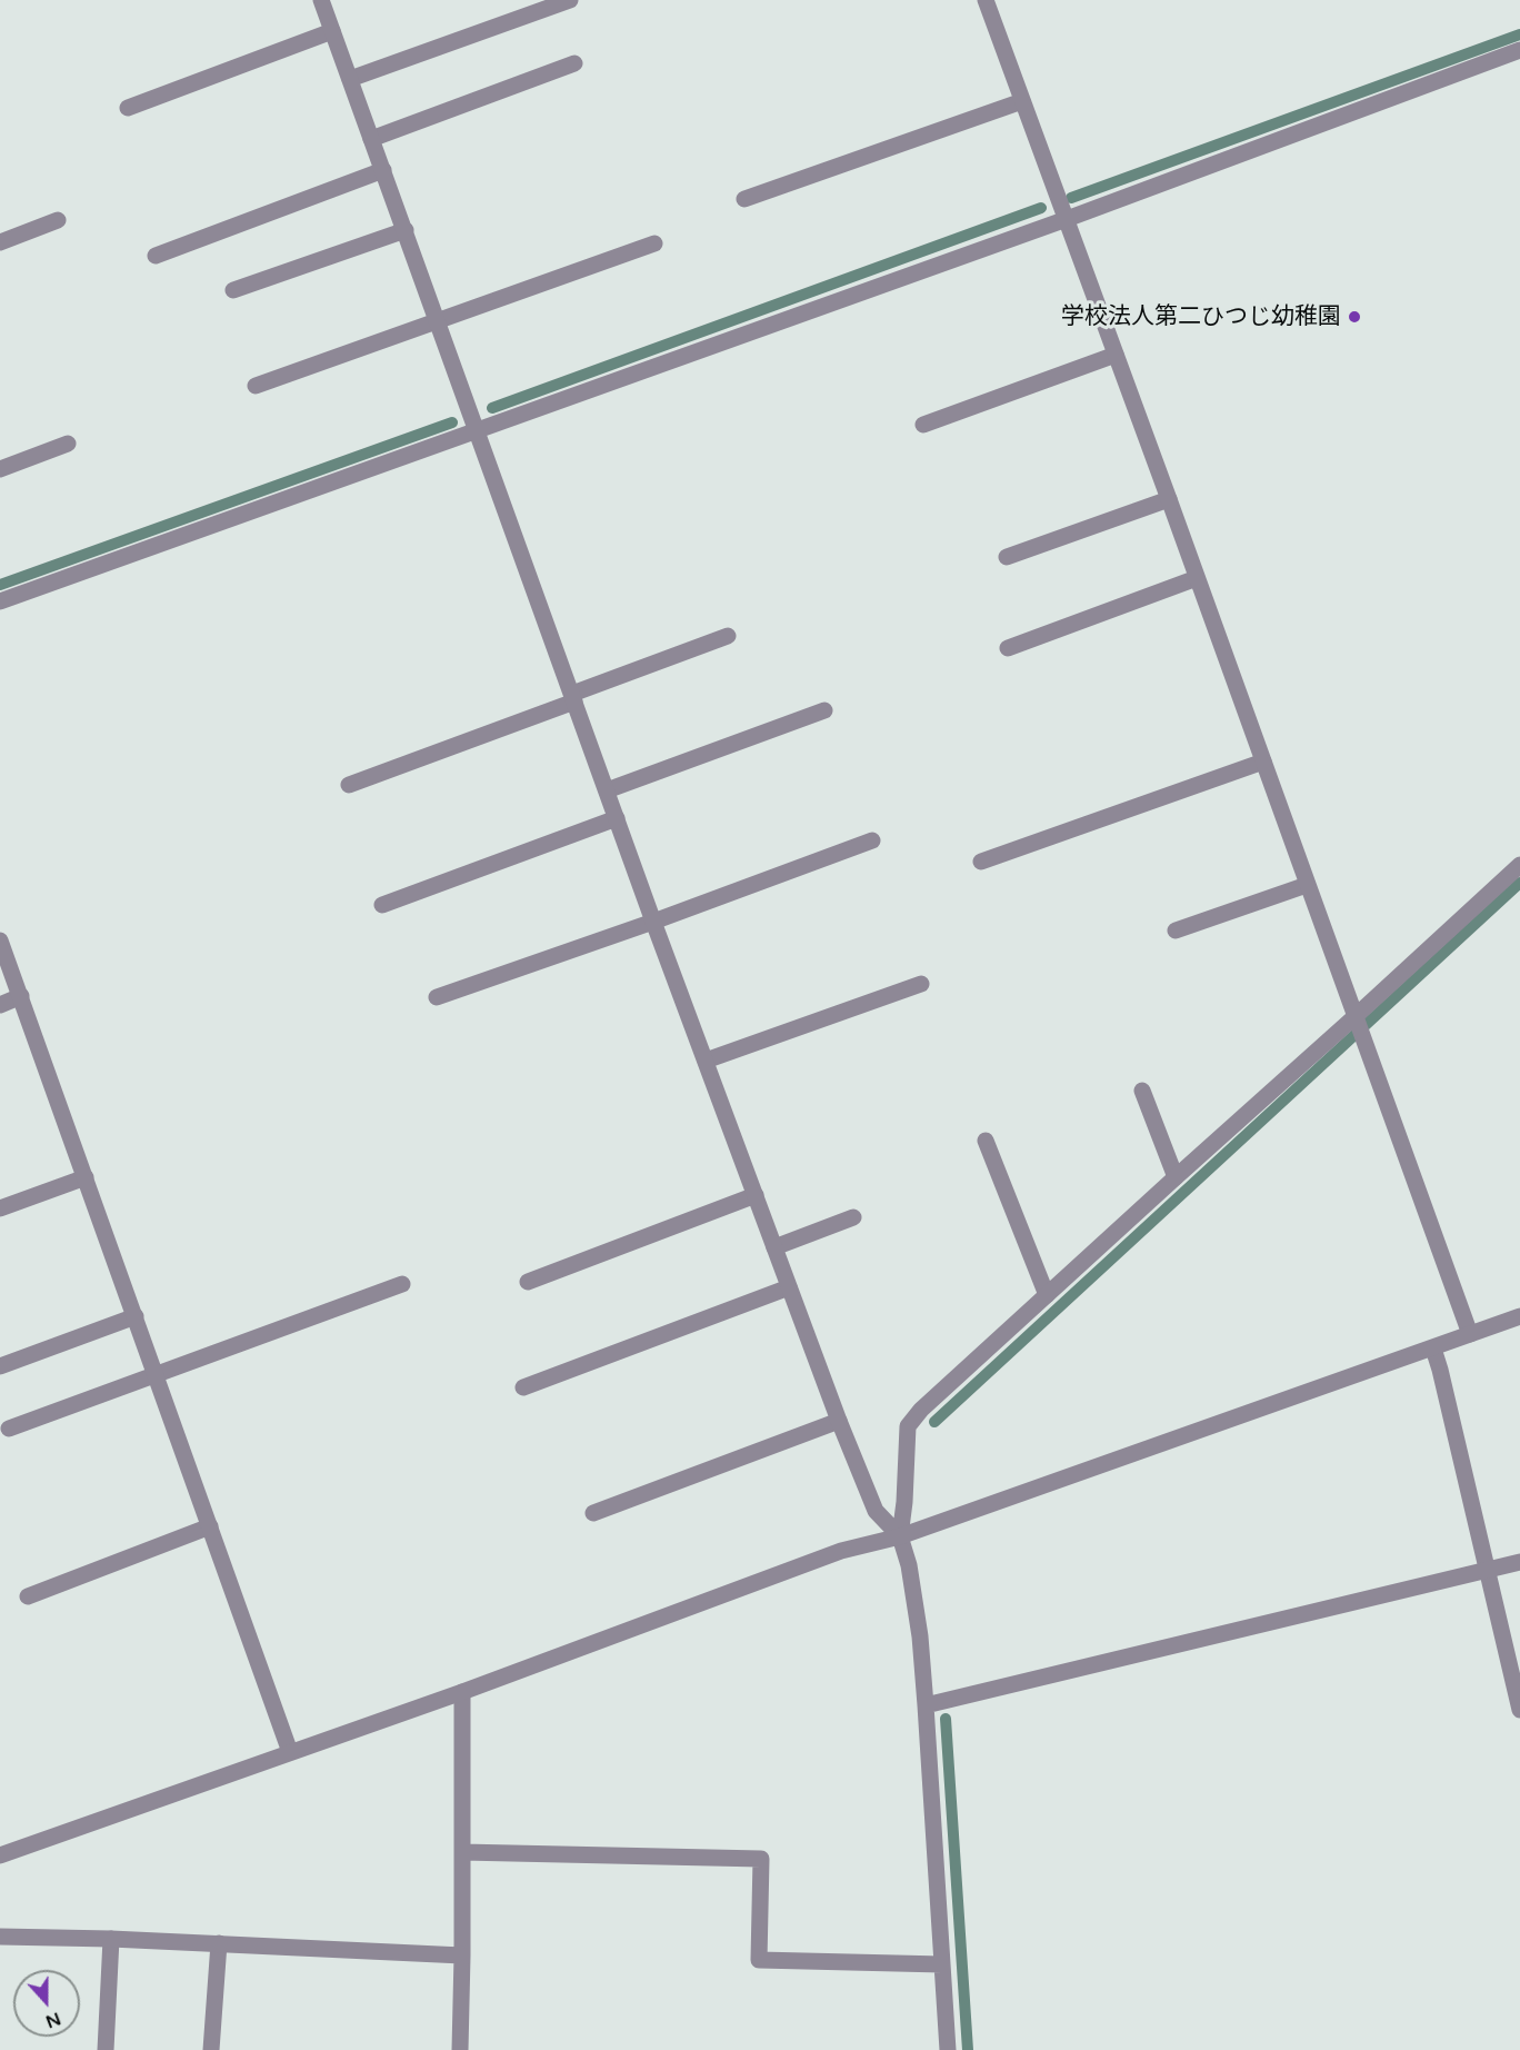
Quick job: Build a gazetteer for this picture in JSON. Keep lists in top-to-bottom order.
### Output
{
  "places": ["学校法人第二ひつじ幼稚園"],
  "north": "bottom"
}
